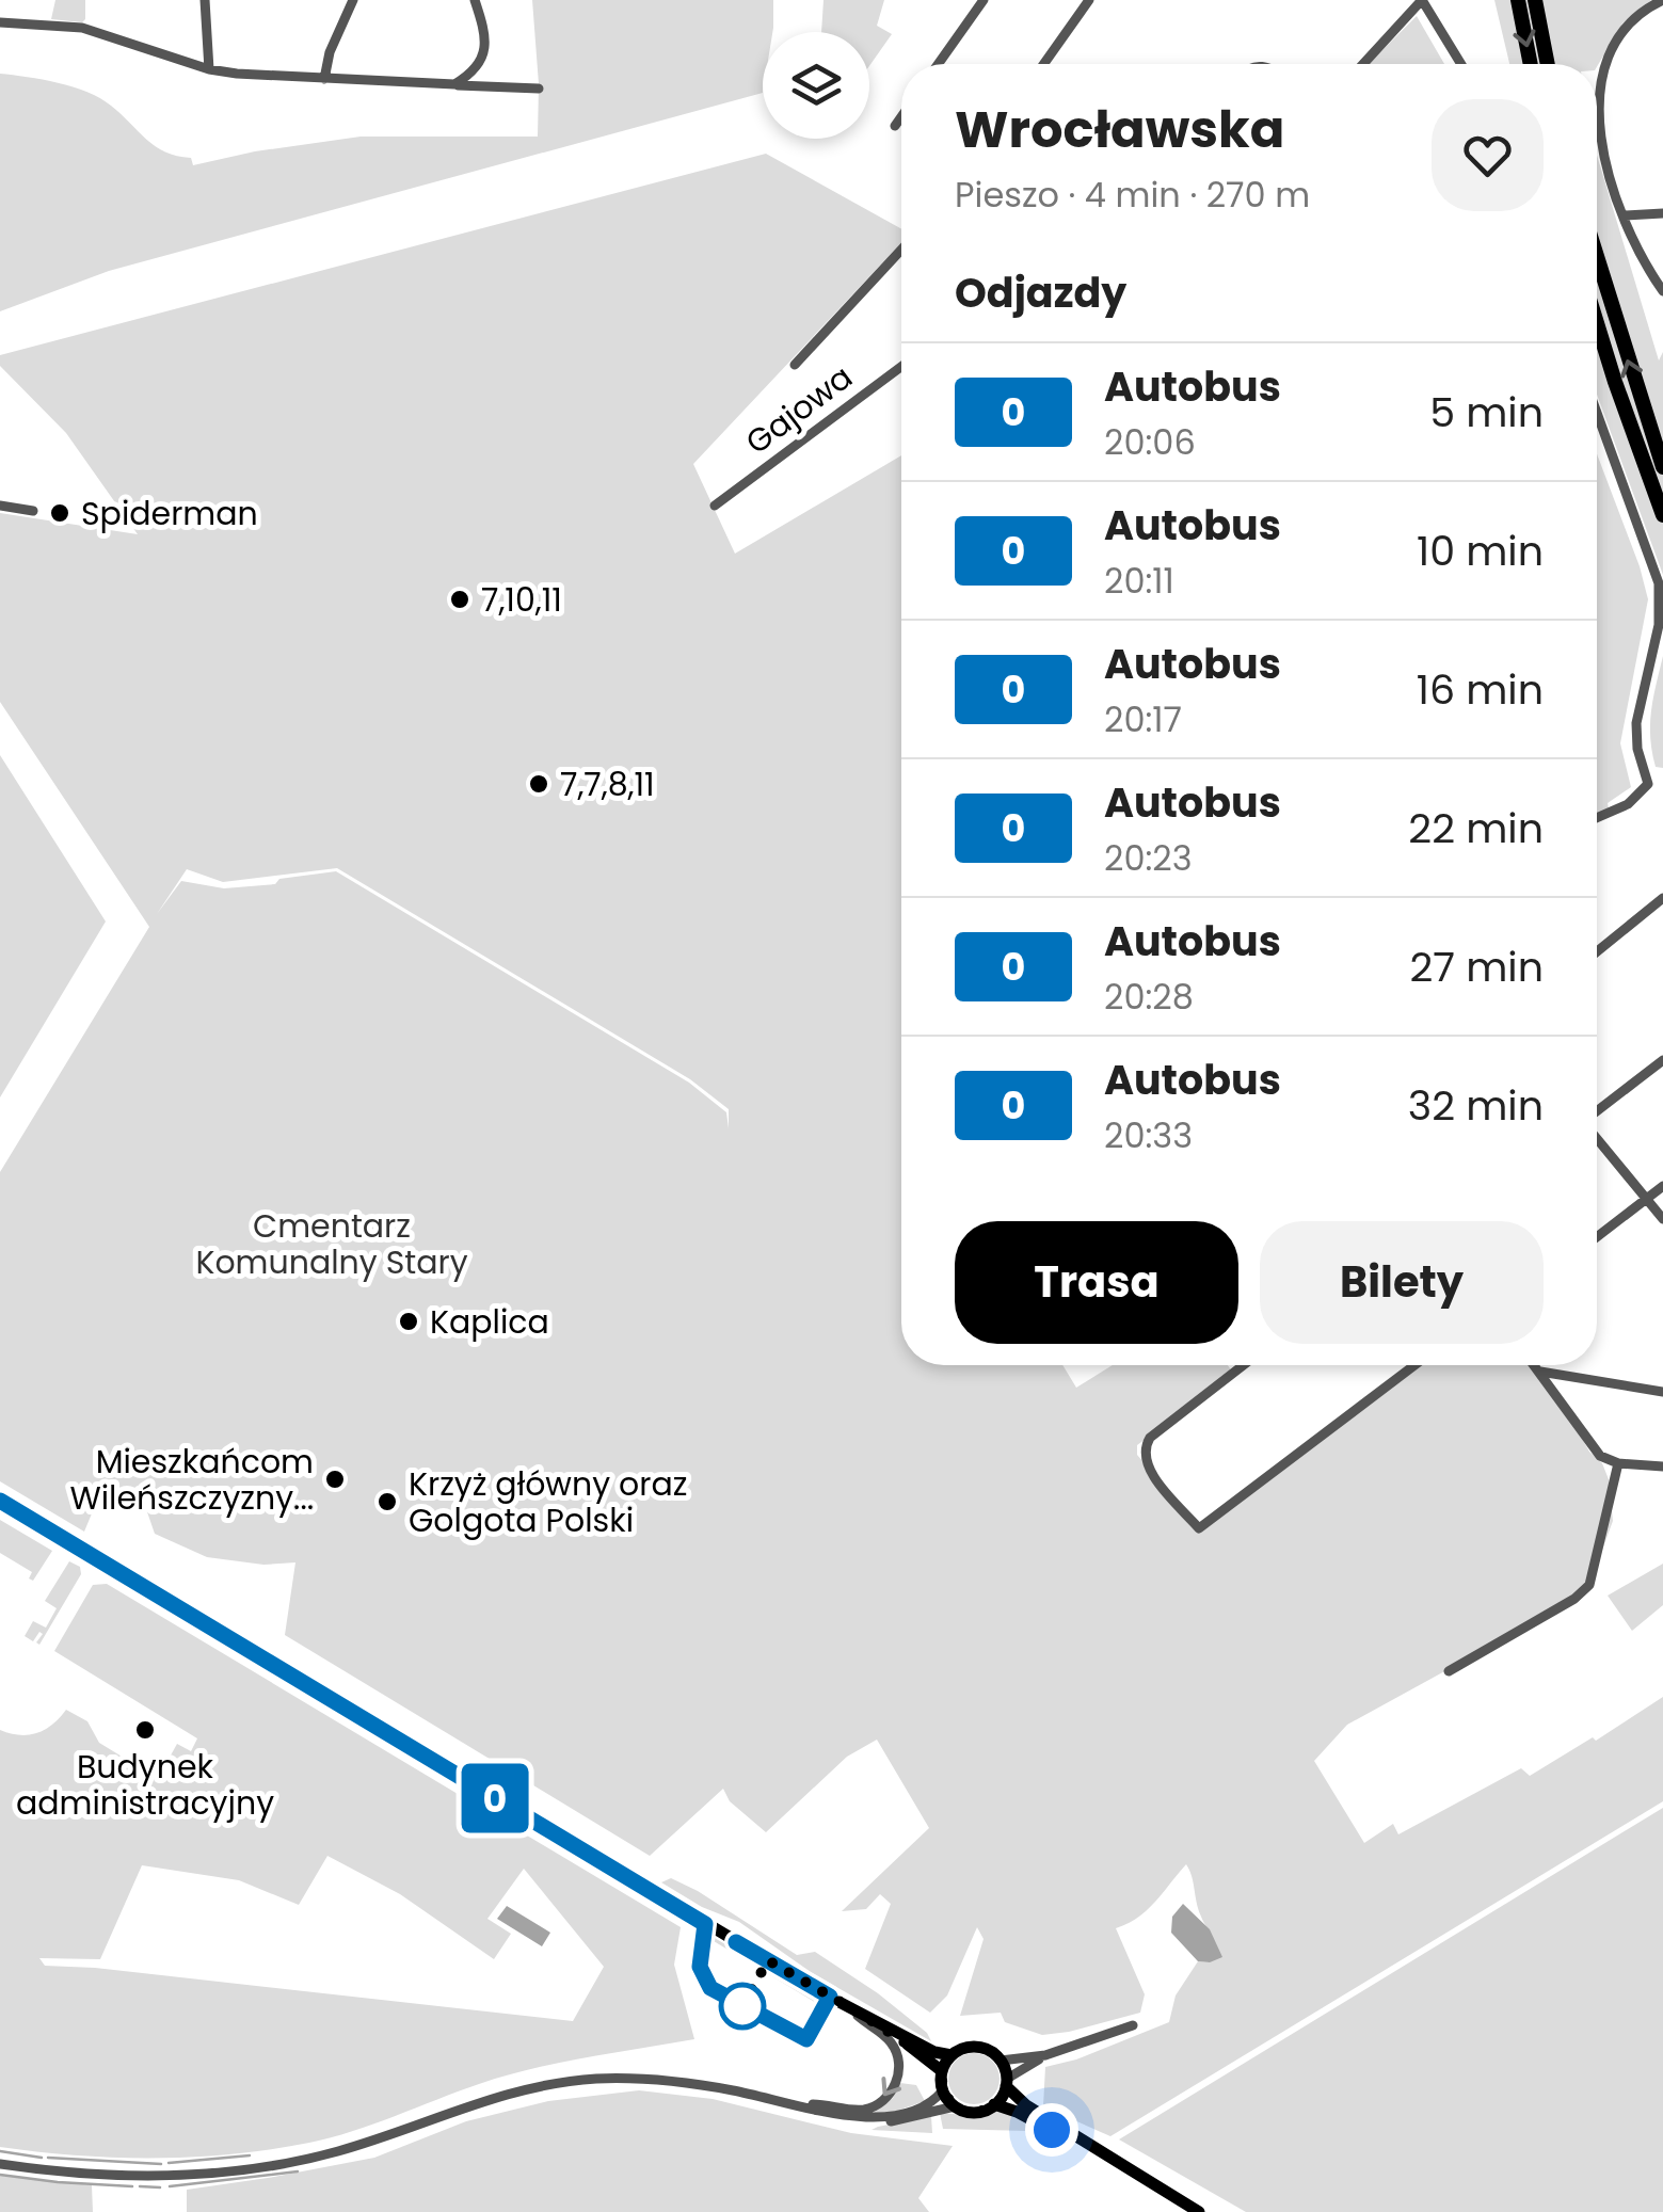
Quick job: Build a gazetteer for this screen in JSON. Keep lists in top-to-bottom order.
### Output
{
  "streets": {
    "street": ["Gajowa"]
  },
  "parks": ["Cmentarz Komunalny Stary"],
  "places": [
    "Spiderman",
    "7,10,11",
    "7,7,8,11",
    "Kaplica",
    "Mieszkańcom Wileńszczyzny...",
    "Krzyż główny oraz Golgota Polski",
    "Budynek administracyjny"
  ],
  "lines": ["bus line 0"],
  "page": {
    "on_map": "0",
    "heading": [
      ["Wrocławska", "Pieszo · 4 min · 270 m"],
      "Odjazdy"
    ],
    "list": [
      {
        "mark": "0",
        "name": "Autobus",
        "note": "20:06",
        "value": "5 min"
      },
      {
        "mark": "0",
        "name": "Autobus",
        "note": "20:11",
        "value": "10 min"
      },
      {
        "mark": "0",
        "name": "Autobus",
        "note": "20:17",
        "value": "16 min"
      },
      {
        "mark": "0",
        "name": "Autobus",
        "note": "20:23",
        "value": "22 min"
      },
      {
        "mark": "0",
        "name": "Autobus",
        "note": "20:28",
        "value": "27 min"
      },
      {
        "mark": "0",
        "name": "Autobus",
        "note": "20:33",
        "value": "32 min"
      }
    ],
    "buttons": ["Trasa", "Bilety"]
  }
}
